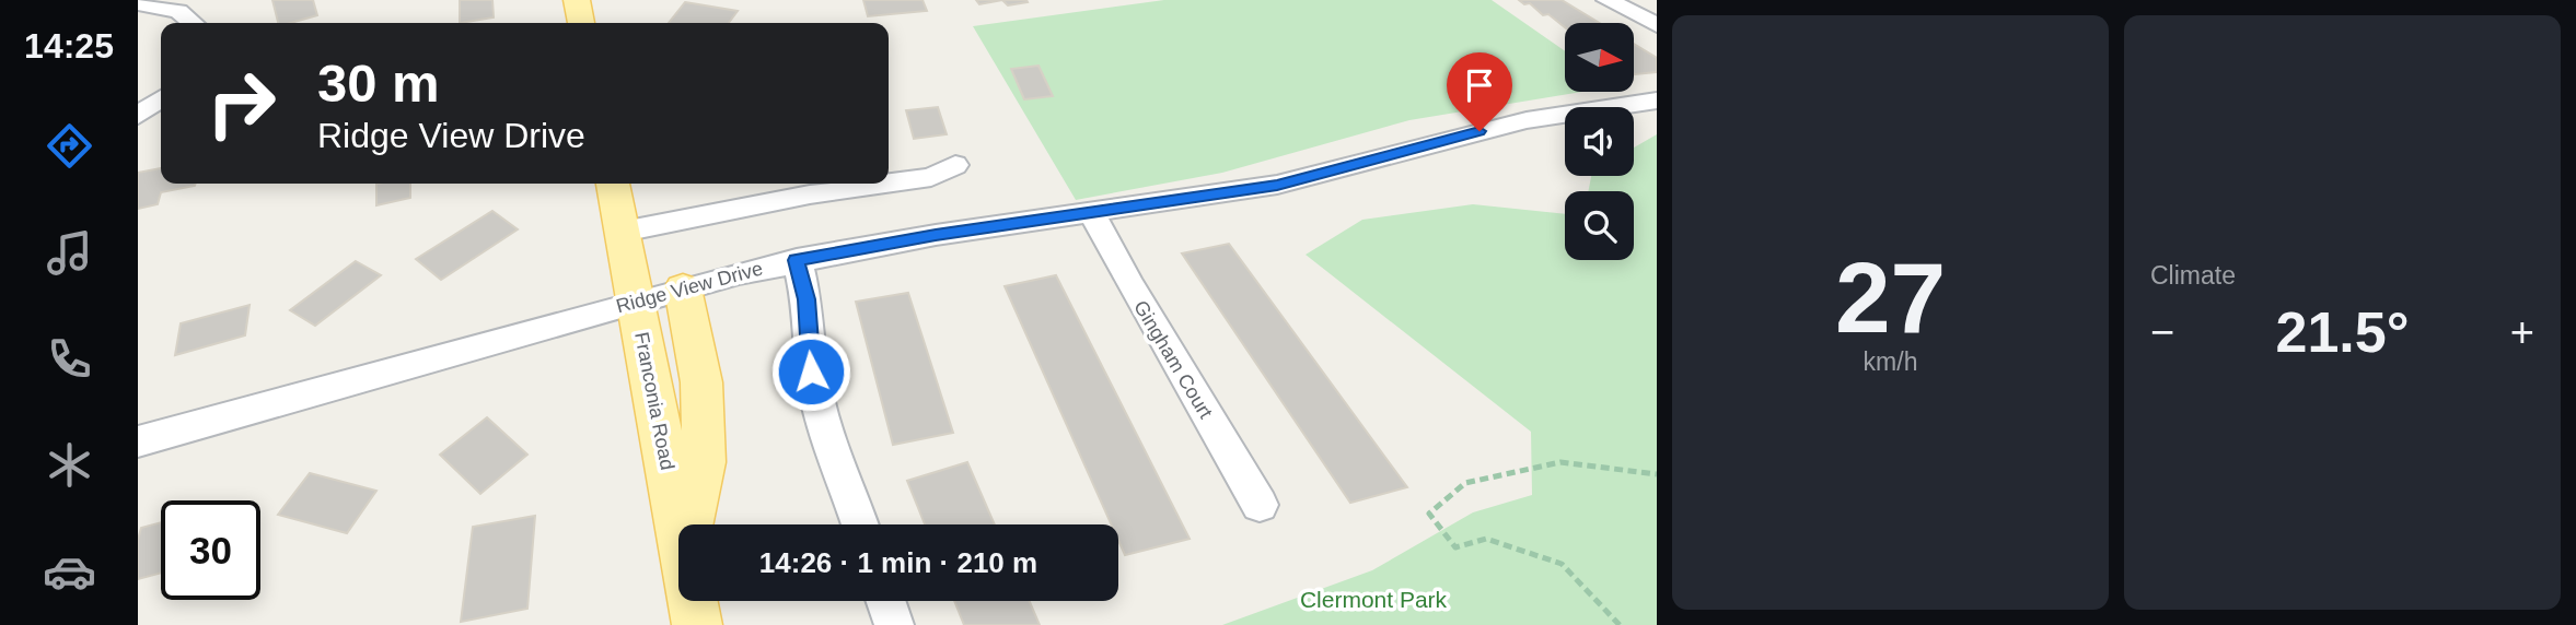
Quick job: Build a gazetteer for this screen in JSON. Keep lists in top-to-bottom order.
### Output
{
  "streets": {
    "main road": ["Franconia Road"],
    "street": ["Ridge View Drive", "Gingham Court"]
  },
  "crossings": [
    ["Ridge View Drive", "Gingham Court"],
    ["Ridge View Drive", "Franconia Road"]
  ],
  "parks": ["Clermont Park"],
  "north": "right",
  "page": {
    "tabs": "14:25",
    "tile": [
      ["27", "km/h"],
      "Climate"
    ],
    "turn": ["30 m", "Ridge View Drive"],
    "heat": ["−", "21.5°", "+"],
    "limit": "30",
    "trip": "14:26 · 1 min · 210 m"
  }
}
